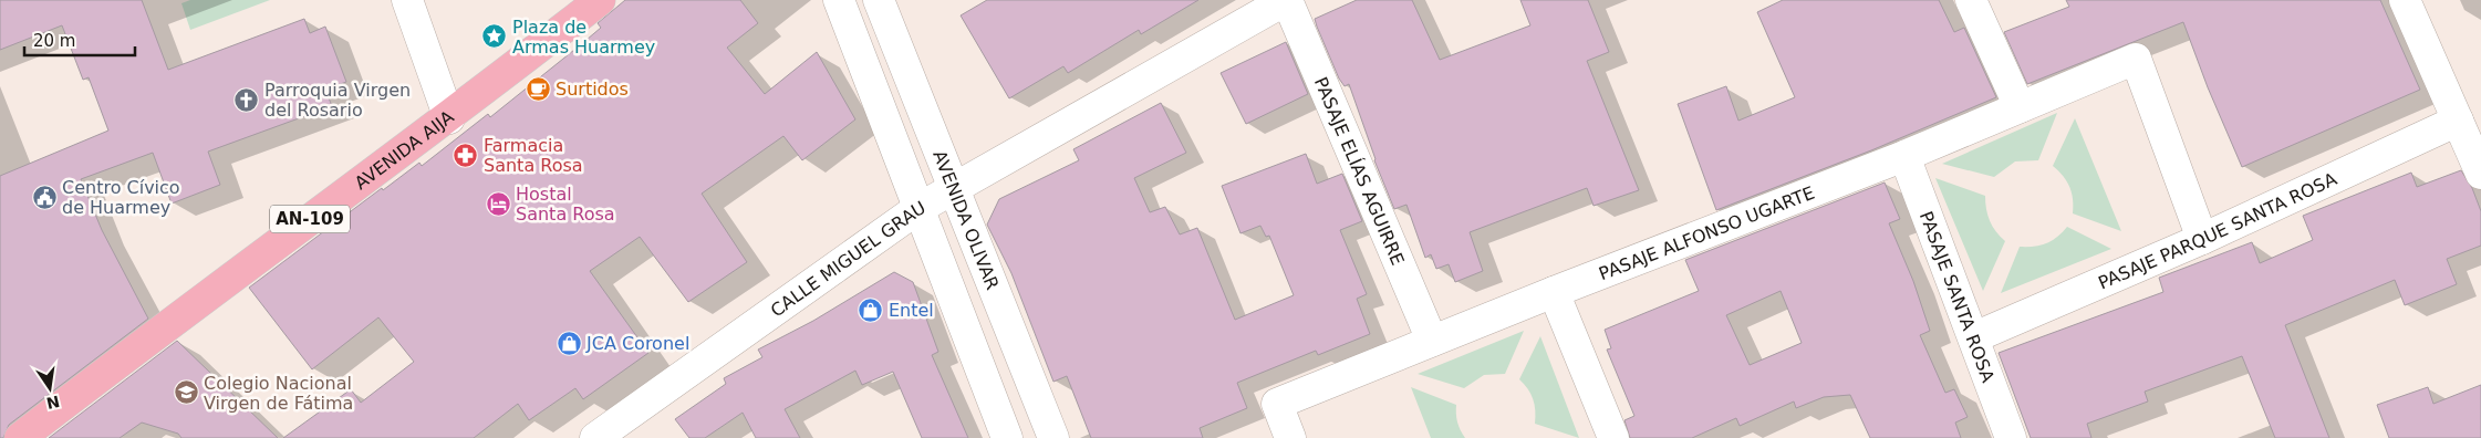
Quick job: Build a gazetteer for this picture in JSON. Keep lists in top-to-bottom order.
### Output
{
  "streets": {
    "main road": ["AVENIDA AIJA", "AN-109"],
    "street": [
      "PASAJE ELÍAS AGUIRRE",
      "AVENIDA OLIVAR",
      "PASAJE PARQUE SANTA ROSA",
      "PASAJE ALFONSO UGARTE",
      "CALLE MIGUEL GRAU",
      "PASAJE SANTA ROSA"
    ]
  },
  "crossings": [
    ["PASAJE ELÍAS AGUIRRE", "PASAJE ALFONSO UGARTE"],
    ["PASAJE ELÍAS AGUIRRE", "CALLE MIGUEL GRAU"],
    ["AVENIDA OLIVAR", "CALLE MIGUEL GRAU"],
    ["PASAJE PARQUE SANTA ROSA", "PASAJE ALFONSO UGARTE"],
    ["PASAJE PARQUE SANTA ROSA", "PASAJE SANTA ROSA"],
    ["PASAJE ALFONSO UGARTE", "PASAJE SANTA ROSA"]
  ],
  "places": {
    "place": ["Plaza de Armas Huarmey"],
    "cafe": ["Surtidos"],
    "church": ["Parroquia Virgen del Rosario"],
    "pharmacy": ["Farmacia Santa Rosa"],
    "public building": ["Centro Cívico de Huarmey"],
    "hotel": ["Hostal Santa Rosa"],
    "shop": ["Entel", "JCA Coronel"],
    "school or university": ["Colegio Nacional Virgen de Fátima"]
  },
  "scale_bar": "20 m",
  "north": "bottom"
}
